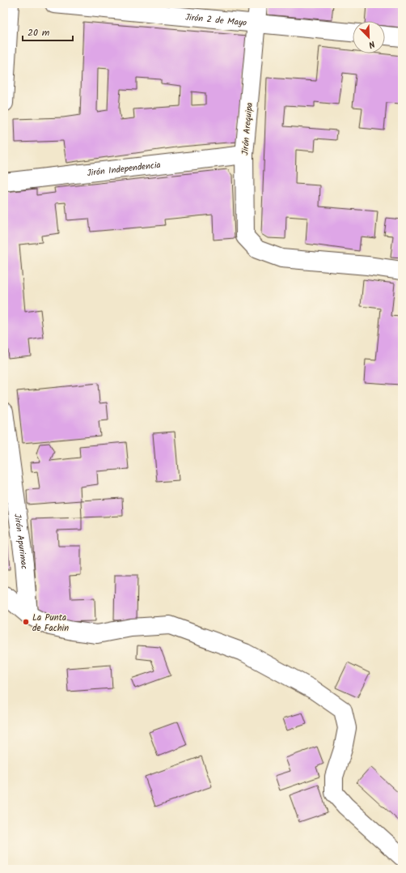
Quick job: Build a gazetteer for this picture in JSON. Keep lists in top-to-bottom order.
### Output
{
  "streets": {
    "street": [
      "Jirón 2 de Mayo",
      "Jirón Arequipa",
      "Jirón Independencia",
      "Jirón Apurimac"
    ]
  },
  "crossings": [
    ["Jirón 2 de Mayo", "Jirón Arequipa"],
    ["Jirón Arequipa", "Jirón Independencia"]
  ],
  "places": ["La Punta de Fachin"],
  "scale_bar": "20 m",
  "north": "bottom right"
}
